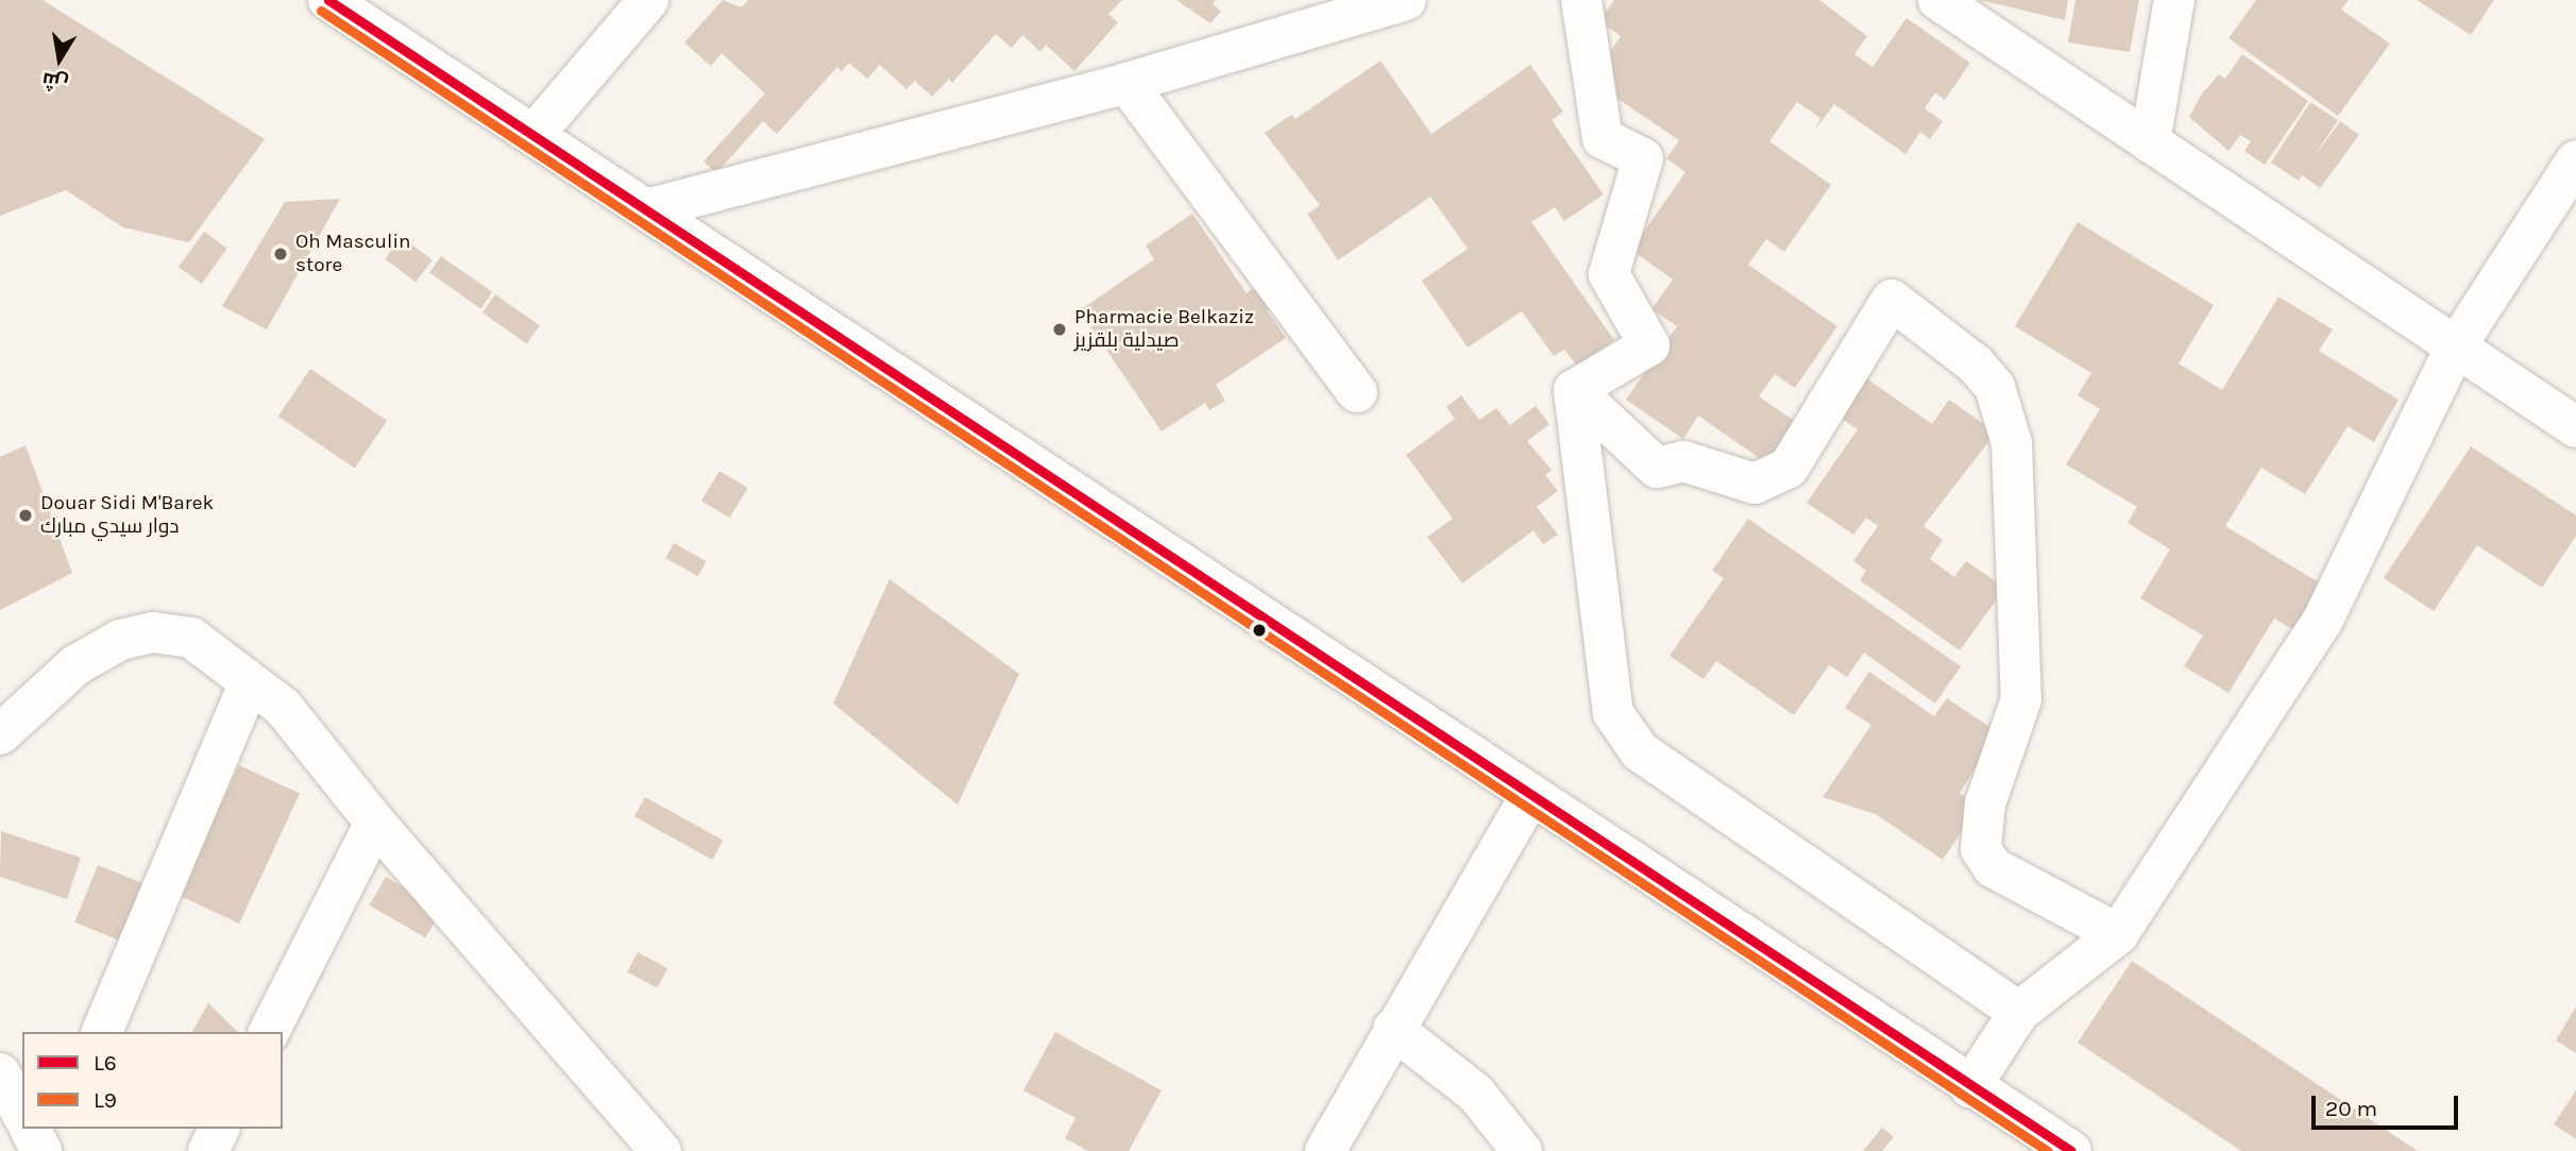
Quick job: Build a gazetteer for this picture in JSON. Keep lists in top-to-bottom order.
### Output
{
  "places": ["Oh Masculin store", "Pharmacie Belkaziz صيدلية بلقزيز", "Douar Sidi M'Barek دوار سيدي مبارك"],
  "lines": ["transit line L6", "transit line L9"],
  "legend": ["L6", "L9"],
  "scale_bar": "20 m",
  "north": "bottom"
}
